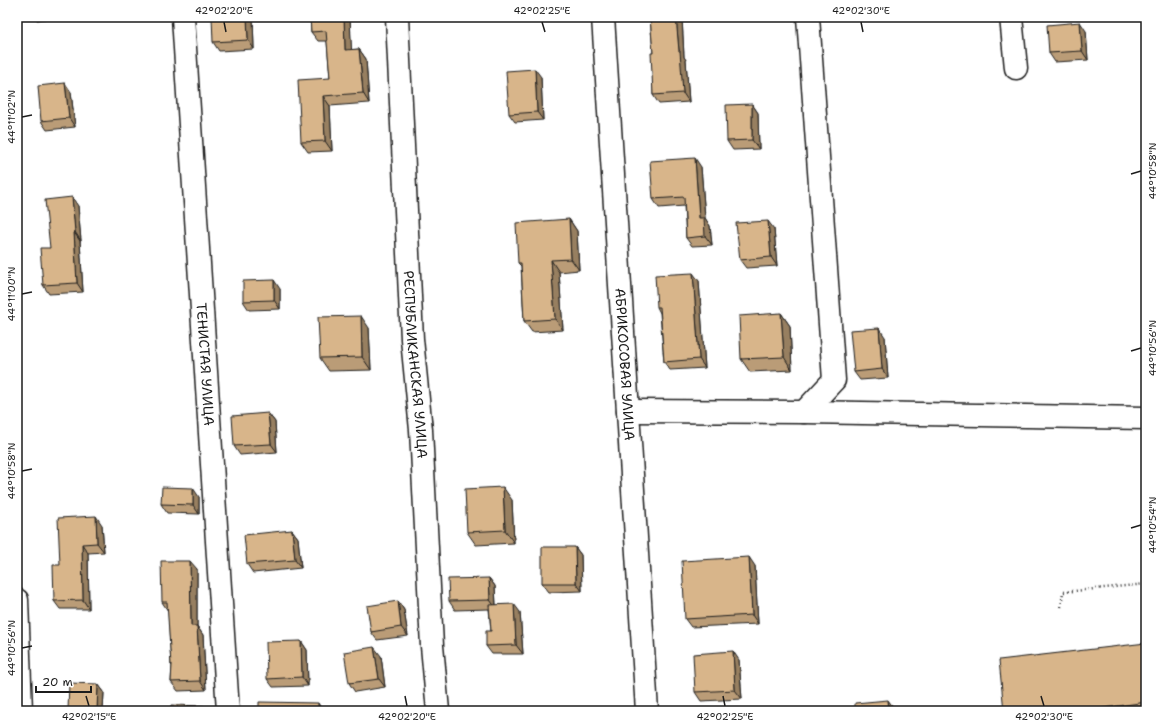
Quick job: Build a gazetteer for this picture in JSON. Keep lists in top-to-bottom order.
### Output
{
  "streets": {
    "street": ["ТЕНИСТАЯ УЛИЦА", "РЕСПУБЛИКАНСКАЯ УЛИЦА", "АБРИКОСОВАЯ УЛИЦА"]
  },
  "scale_bar": "20 m",
  "coordinates": [
    "42°02'20\"E",
    "42°02'25\"E",
    "42°02'30\"E",
    "44°11'02\"N",
    "44°10'58\"N",
    "44°11'00\"N",
    "44°10'56\"N",
    "44°10'54\"N",
    "42°02'15\"E"
  ]
}
